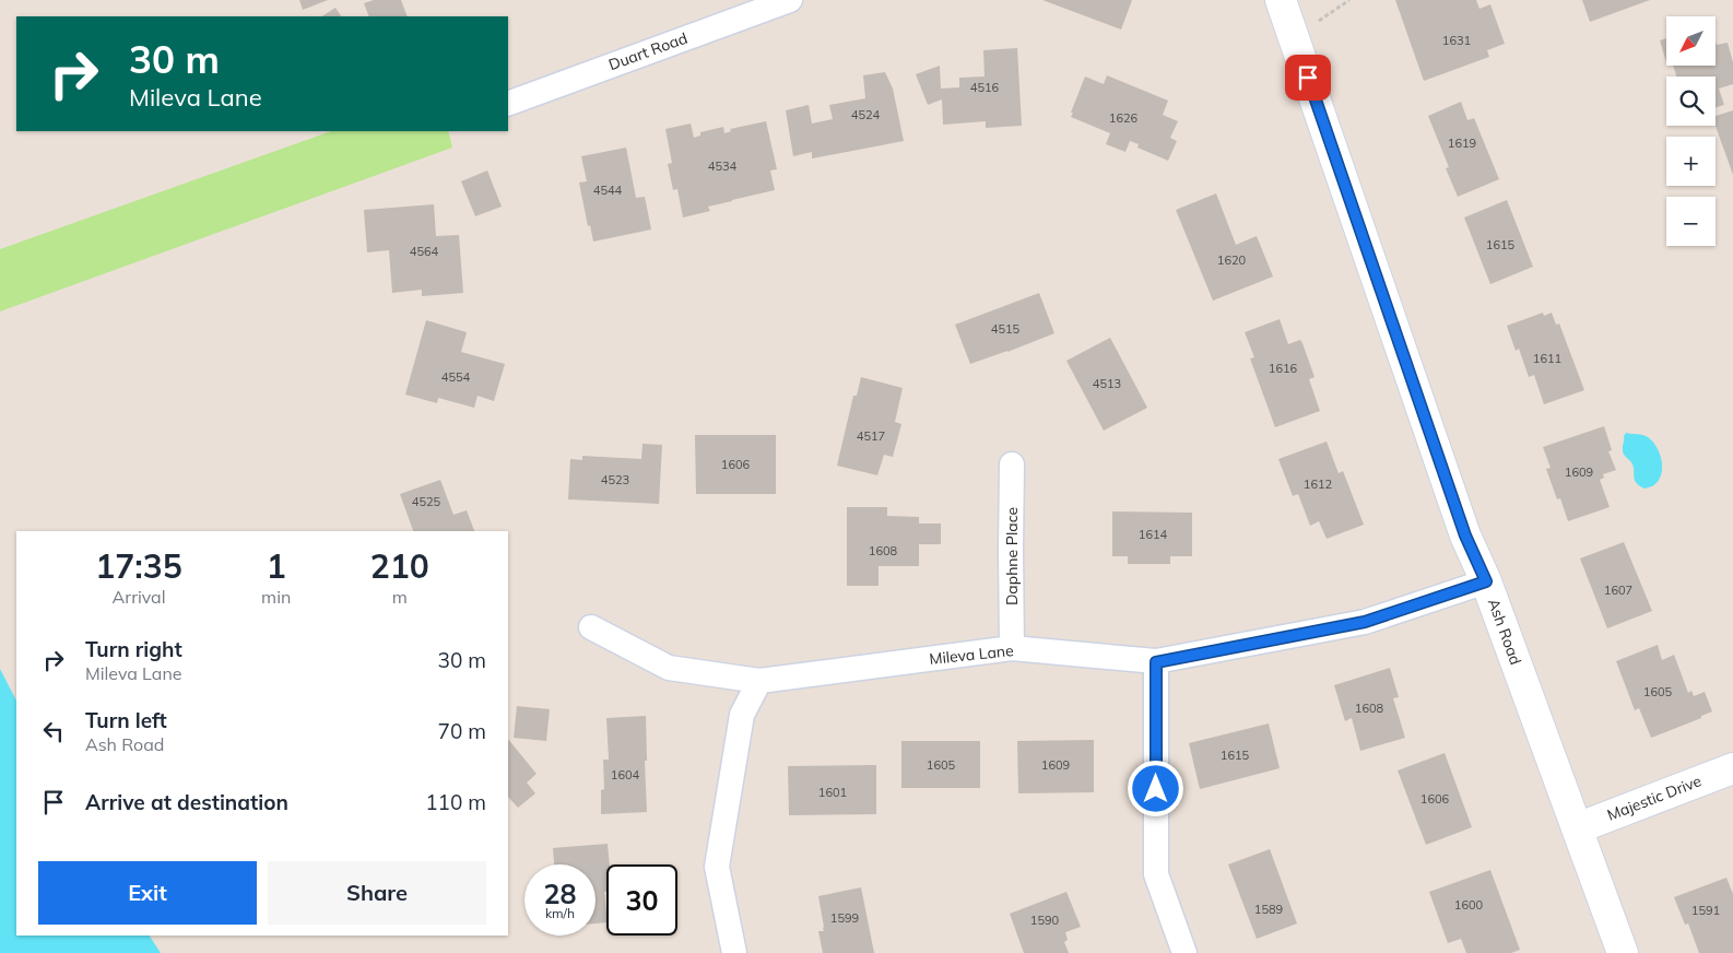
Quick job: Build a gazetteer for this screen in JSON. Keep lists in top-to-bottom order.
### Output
{
  "streets": {
    "main road": ["Ash Road", "Majestic Drive"],
    "street": ["Duart Road", "Daphne Place", "Mileva Lane"]
  },
  "crossings": [
    ["Daphne Place", "Mileva Lane"],
    ["Ash Road", "Mileva Lane"],
    ["Ash Road", "Majestic Drive"]
  ],
  "house_numbers": [
    "1631",
    "4516",
    "4524",
    "1626",
    "1619",
    "4534",
    "4544",
    "1615",
    "4564",
    "1620",
    "4515",
    "1611",
    "1616",
    "4554",
    "4513",
    "4517",
    "1606",
    "1609",
    "4523",
    "1612",
    "4525",
    "1614",
    "1608",
    "1607",
    "1605",
    "1608",
    "1615",
    "1605",
    "1609",
    "1604",
    "1601",
    "1606",
    "1600",
    "1589",
    "1591",
    "1599",
    "1590"
  ],
  "north": "bottom left",
  "page": {
    "map_buttons": ["+", "−"],
    "turn": ["30 m", "Mileva Lane"],
    "eta": [
      "17:35",
      "Arrival",
      "1",
      "min",
      "210",
      "m"
    ],
    "list": [
      {
        "name": "Turn right",
        "note": "Mileva Lane",
        "value": "30 m"
      },
      {
        "name": "Turn left",
        "note": "Ash Road",
        "value": "70 m"
      },
      {
        "name": "Arrive at destination",
        "value": "110 m"
      }
    ],
    "buttons": ["Exit", "Share"],
    "speed": "28 km/h",
    "limit": "30"
  }
}
